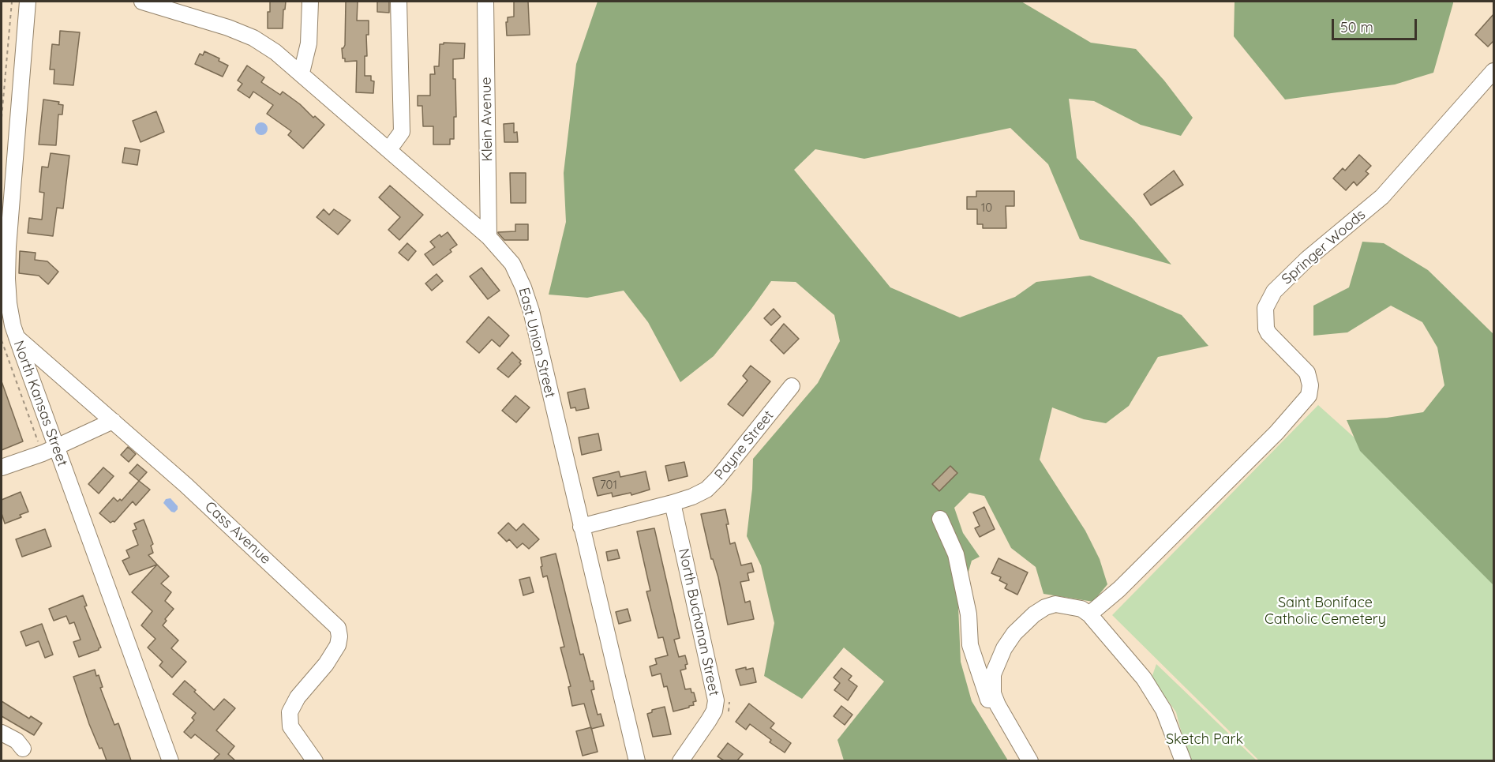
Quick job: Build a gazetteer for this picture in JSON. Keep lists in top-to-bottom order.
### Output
{
  "streets": {
    "street": [
      "Klein Avenue",
      "Springer Woods",
      "East Union Street",
      "North Kansas Street",
      "Payne Street",
      "Cass Avenue",
      "North Buchanan Street"
    ]
  },
  "crossings": [
    ["Klein Avenue", "East Union Street"],
    ["East Union Street", "Payne Street"],
    ["North Kansas Street", "Cass Avenue"],
    ["Payne Street", "North Buchanan Street"]
  ],
  "parks": ["Saint Boniface Catholic Cemetery", "Sketch Park"],
  "house_numbers": ["10", "701"],
  "scale_bar": "50 m"
}
